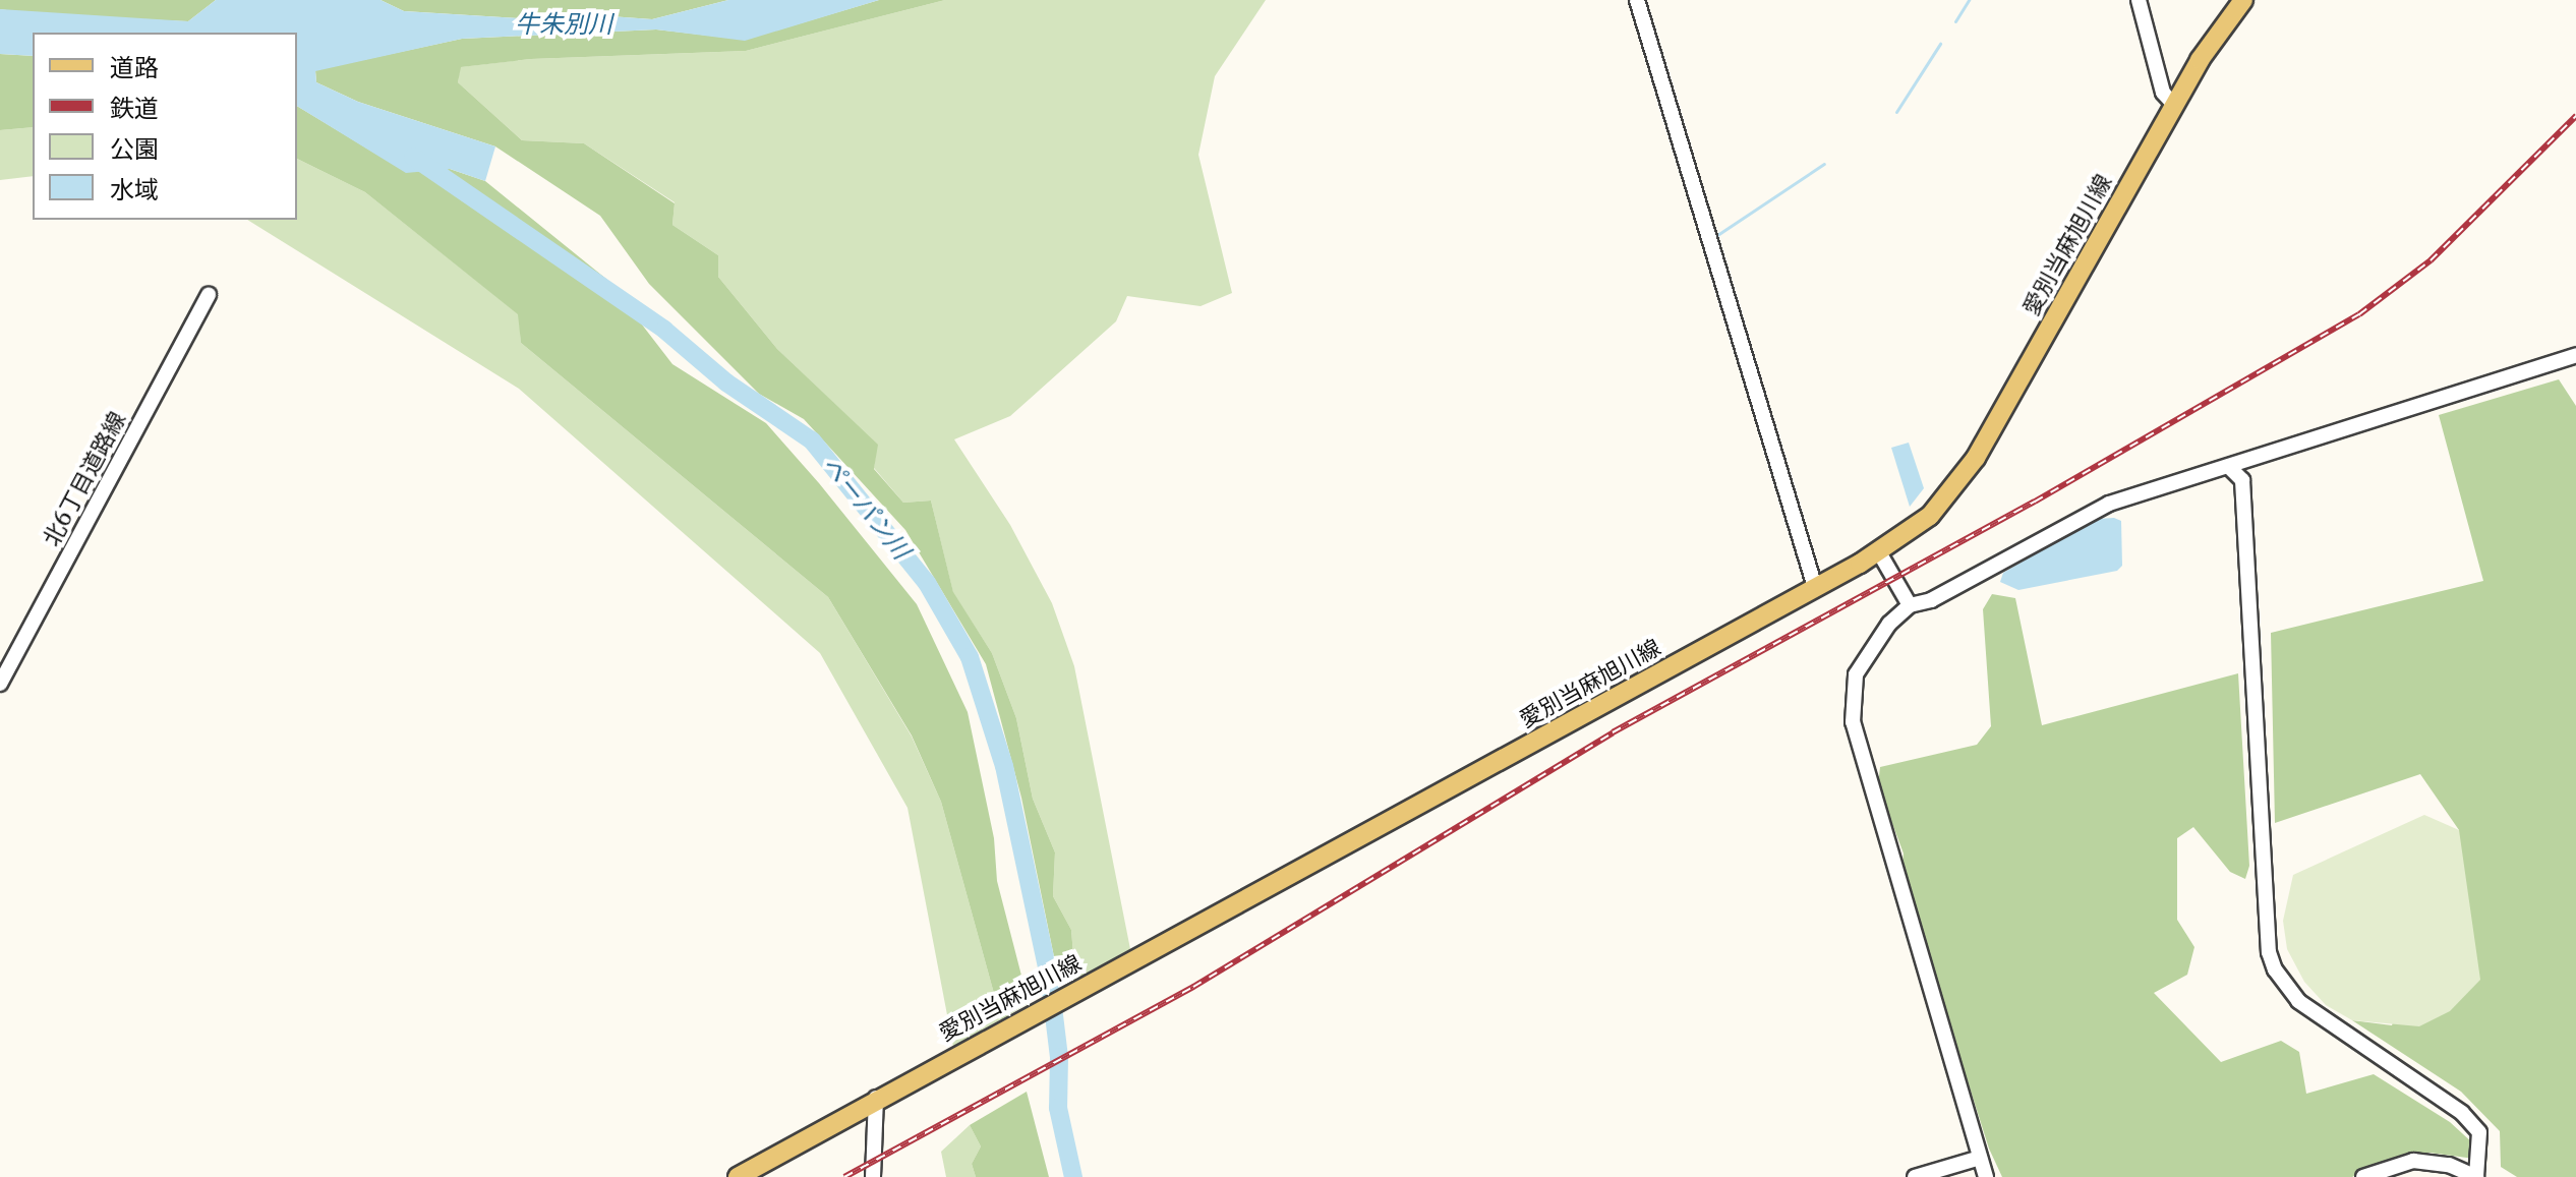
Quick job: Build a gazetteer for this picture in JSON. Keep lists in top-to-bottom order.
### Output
{
  "streets": {
    "main road": ["愛別当麻旭川線"],
    "street": ["北6丁目道路線"]
  },
  "water": ["牛朱別川", "ペーパン川"],
  "legend": [
    "道路",
    "鉄道",
    "公園",
    "水域"
  ]
}
